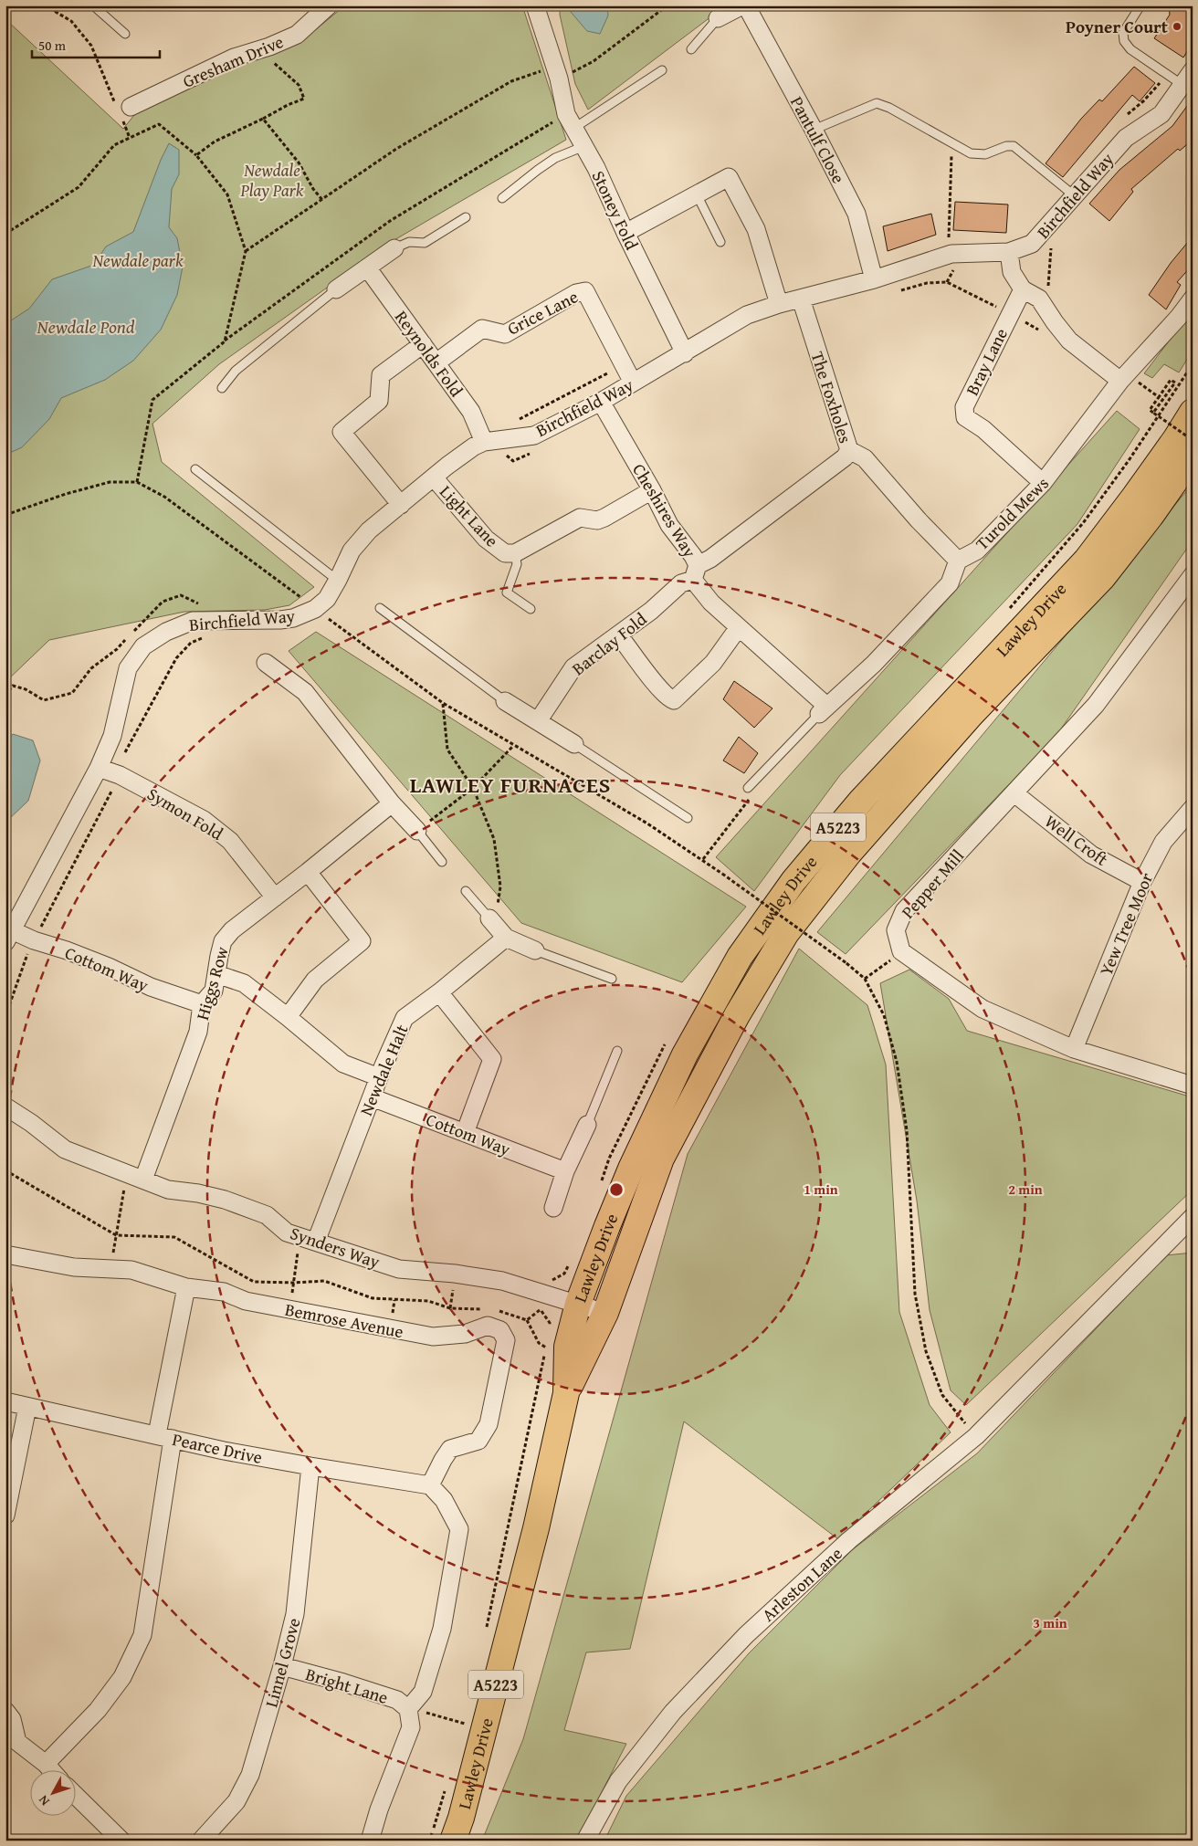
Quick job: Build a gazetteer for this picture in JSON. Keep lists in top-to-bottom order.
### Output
{
  "streets": {
    "main road": ["Lawley Drive", "A5223"],
    "street": [
      "Gresham Drive",
      "Pantulf Close",
      "Birchfield Way",
      "Stoney Fold",
      "Grice Lane",
      "Reynolds Fold",
      "Bray Lane",
      "The Foxholes",
      "Cheshires Way",
      "Turold Mews",
      "Light Lane",
      "Barclay Fold",
      "Symon Fold",
      "Well Croft",
      "Pepper Mill",
      "Yew Tree Moor",
      "Cottom Way",
      "Higgs Row",
      "Newdale Halt",
      "Synders Way",
      "Bemrose Avenue",
      "Pearce Drive",
      "Arleston Lane",
      "Linnel Grove",
      "Bright Lane"
    ]
  },
  "crossings": [
    ["Pantulf Close", "Birchfield Way"],
    ["Birchfield Way", "Stoney Fold"],
    ["Birchfield Way", "Grice Lane"],
    ["Birchfield Way", "Reynolds Fold"],
    ["Birchfield Way", "The Foxholes"],
    ["Birchfield Way", "Cheshires Way"],
    ["Birchfield Way", "Light Lane"],
    ["Birchfield Way", "Symon Fold"],
    ["Birchfield Way", "Cottom Way"],
    ["Grice Lane", "Reynolds Fold"],
    ["Bray Lane", "Turold Mews"],
    ["The Foxholes", "Turold Mews"],
    ["The Foxholes", "Barclay Fold"],
    ["Cheshires Way", "Turold Mews"],
    ["Cheshires Way", "Light Lane"],
    ["Cheshires Way", "Barclay Fold"],
    ["Lawley Drive", "Synders Way"],
    ["Symon Fold", "Higgs Row"],
    ["Well Croft", "Pepper Mill"],
    ["Well Croft", "Yew Tree Moor"],
    ["Cottom Way", "Higgs Row"],
    ["Cottom Way", "Newdale Halt"],
    ["Higgs Row", "Synders Way"],
    ["Newdale Halt", "Synders Way"],
    ["Bemrose Avenue", "Pearce Drive"],
    ["Pearce Drive", "Linnel Grove"],
    ["Linnel Grove", "Bright Lane"]
  ],
  "districts": ["LAWLEY FURNACES"],
  "water": ["Newdale Pond"],
  "parks": ["Newdale Play Park", "Newdale park"],
  "places": ["Poyner Court"],
  "scale_bar": "50 m",
  "north": "bottom left",
  "rings": ["1 min", "2 min", "3 min"]
}
